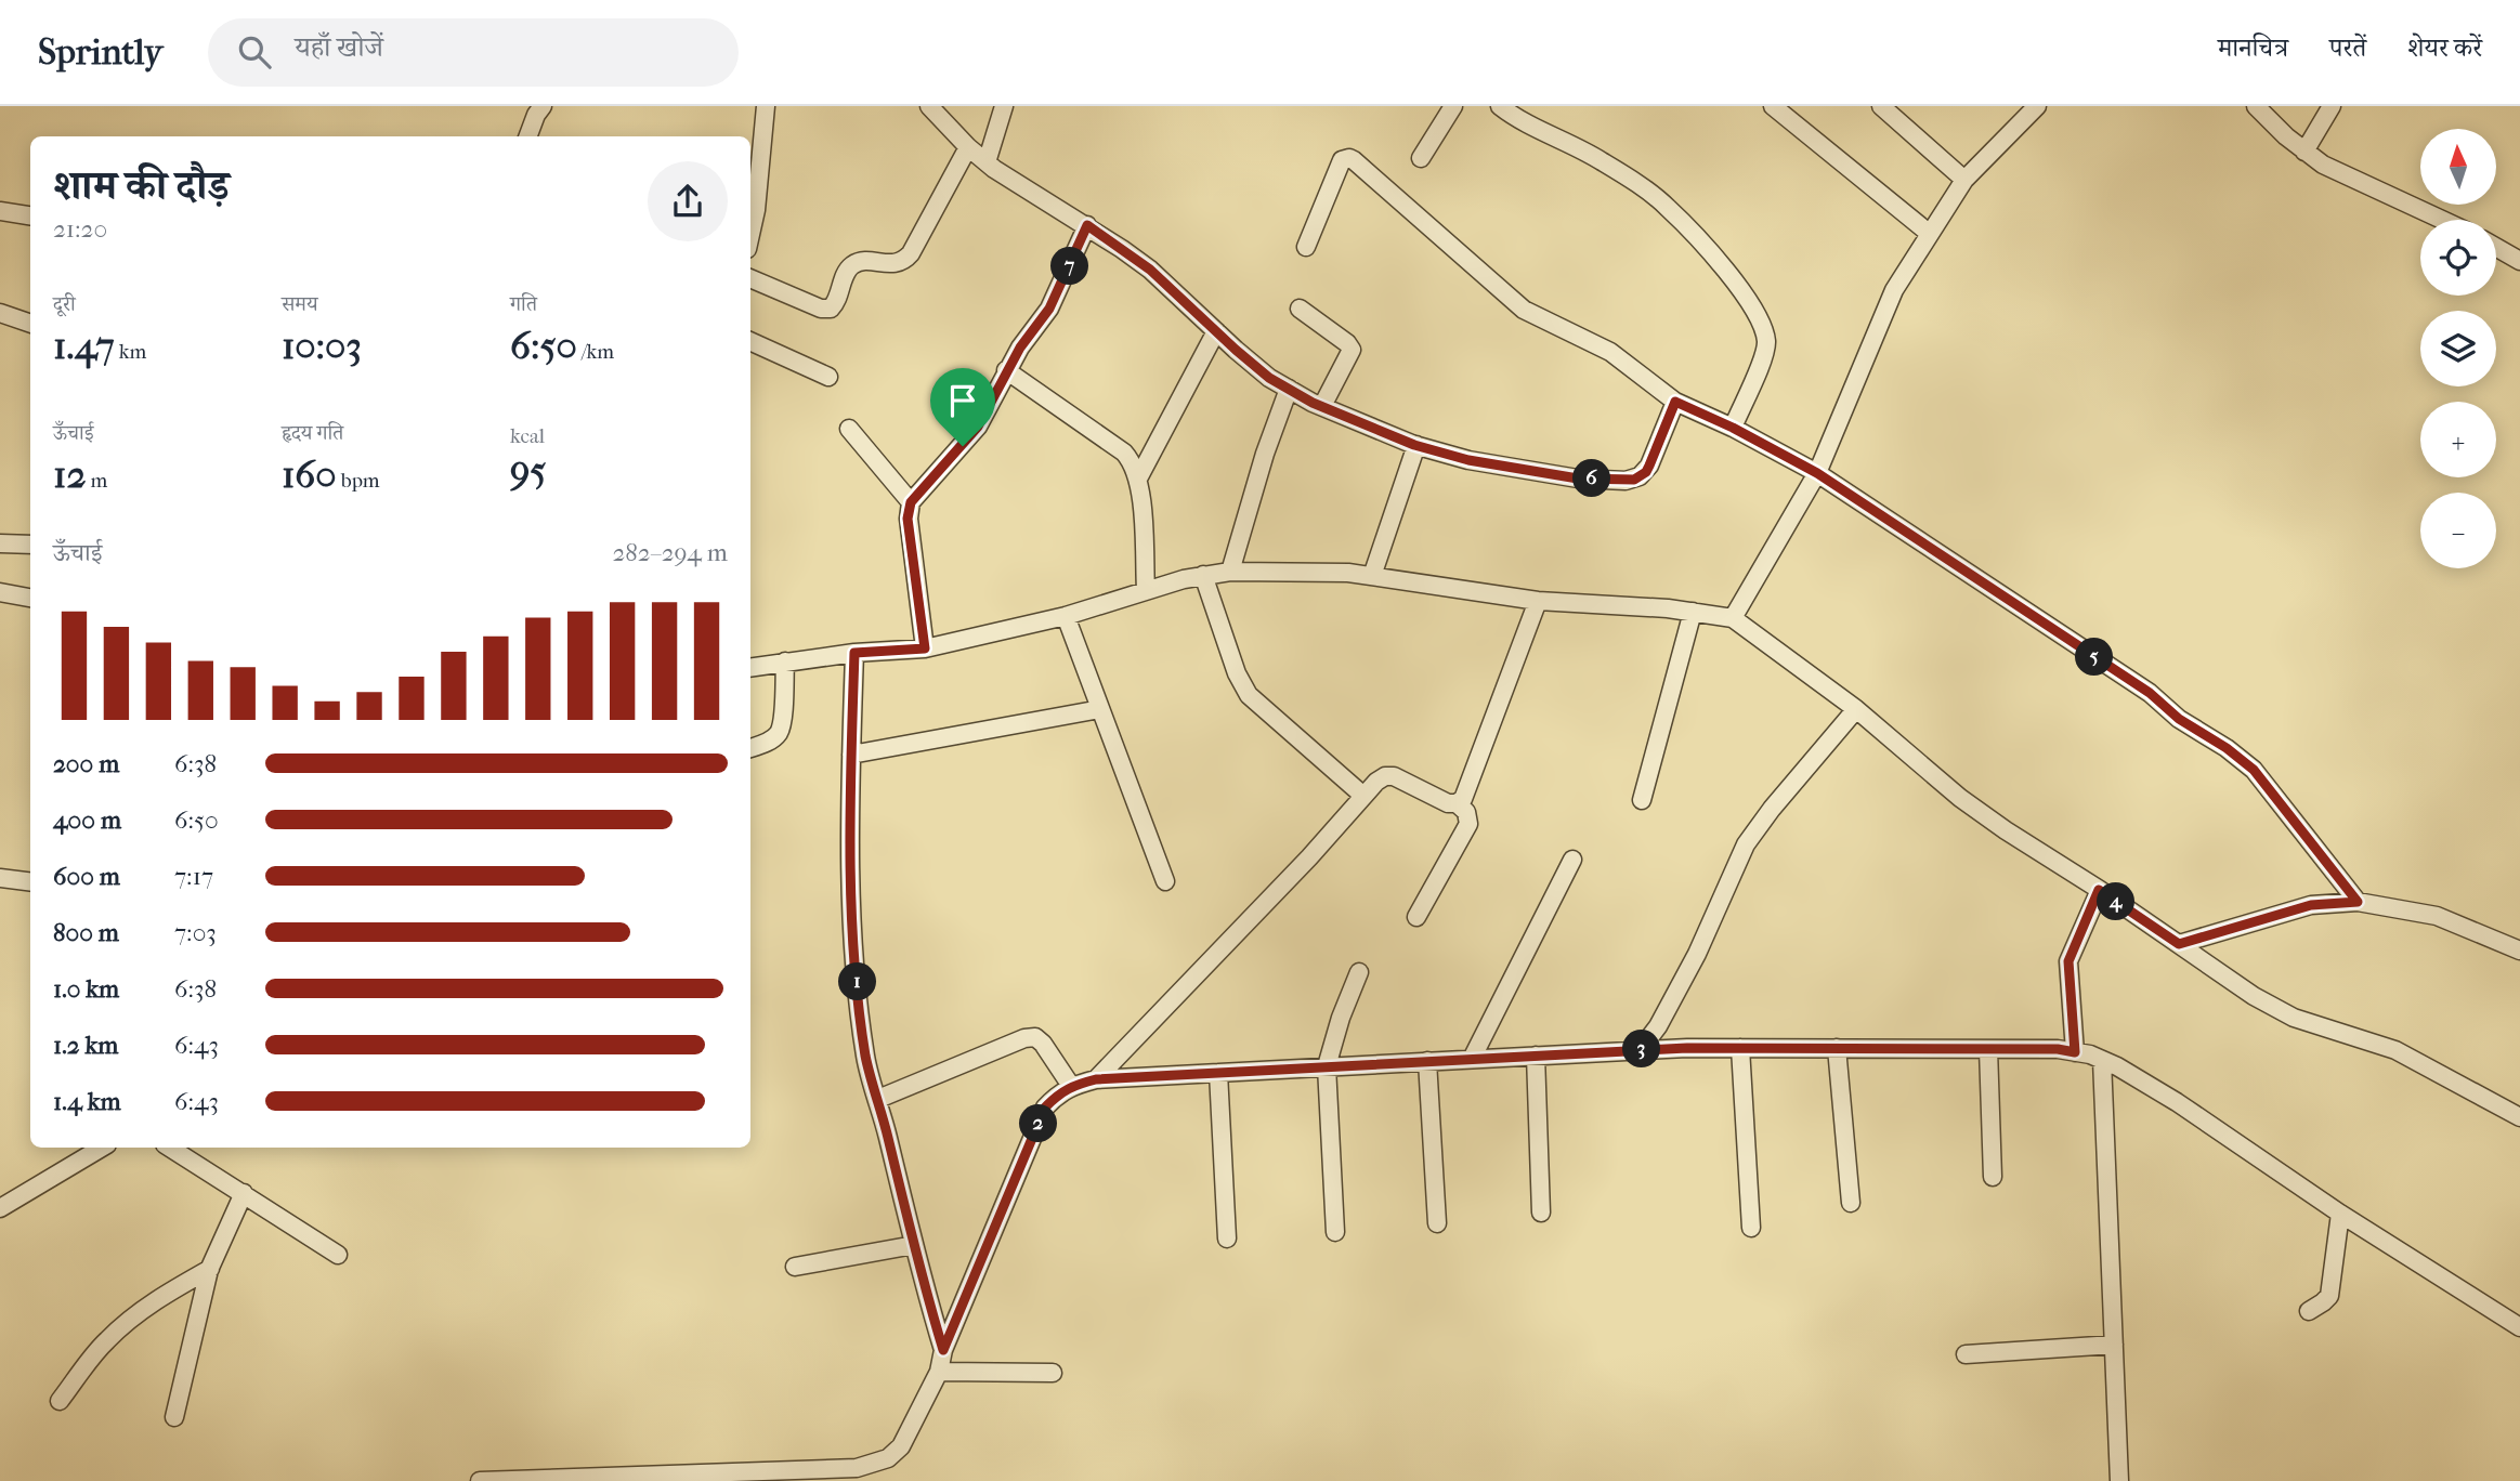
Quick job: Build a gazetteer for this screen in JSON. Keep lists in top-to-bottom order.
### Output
{
  "north": "top",
  "page": {
    "header": "Sprintly",
    "search": "यहाँ खोजें",
    "nav": ["मानचित्र", "परतें", "शेयर करें"],
    "map_buttons": ["+", "−"],
    "heading": ["शाम की दौड़", "21:20"],
    "pins": [
      "7",
      "6",
      "5",
      "4",
      "1",
      "3",
      "2"
    ],
    "stats": [
      ["दूरी", "1.47 km"],
      ["समय", "10:03"],
      ["गति", "6:50 /km"],
      ["ऊँचाई", "12 m"],
      ["हृदय गति", "160 bpm"],
      ["kcal", "95"]
    ],
    "chart": ["ऊँचाई", "282–294 m"],
    "list": [
      {
        "name": "200 m",
        "note": "6:38"
      },
      {
        "name": "400 m",
        "note": "6:50"
      },
      {
        "name": "600 m",
        "note": "7:17"
      },
      {
        "name": "800 m",
        "note": "7:03"
      },
      {
        "name": "1.0 km",
        "note": "6:38"
      },
      {
        "name": "1.2 km",
        "note": "6:43"
      },
      {
        "name": "1.4 km",
        "note": "6:43"
      }
    ]
  }
}
